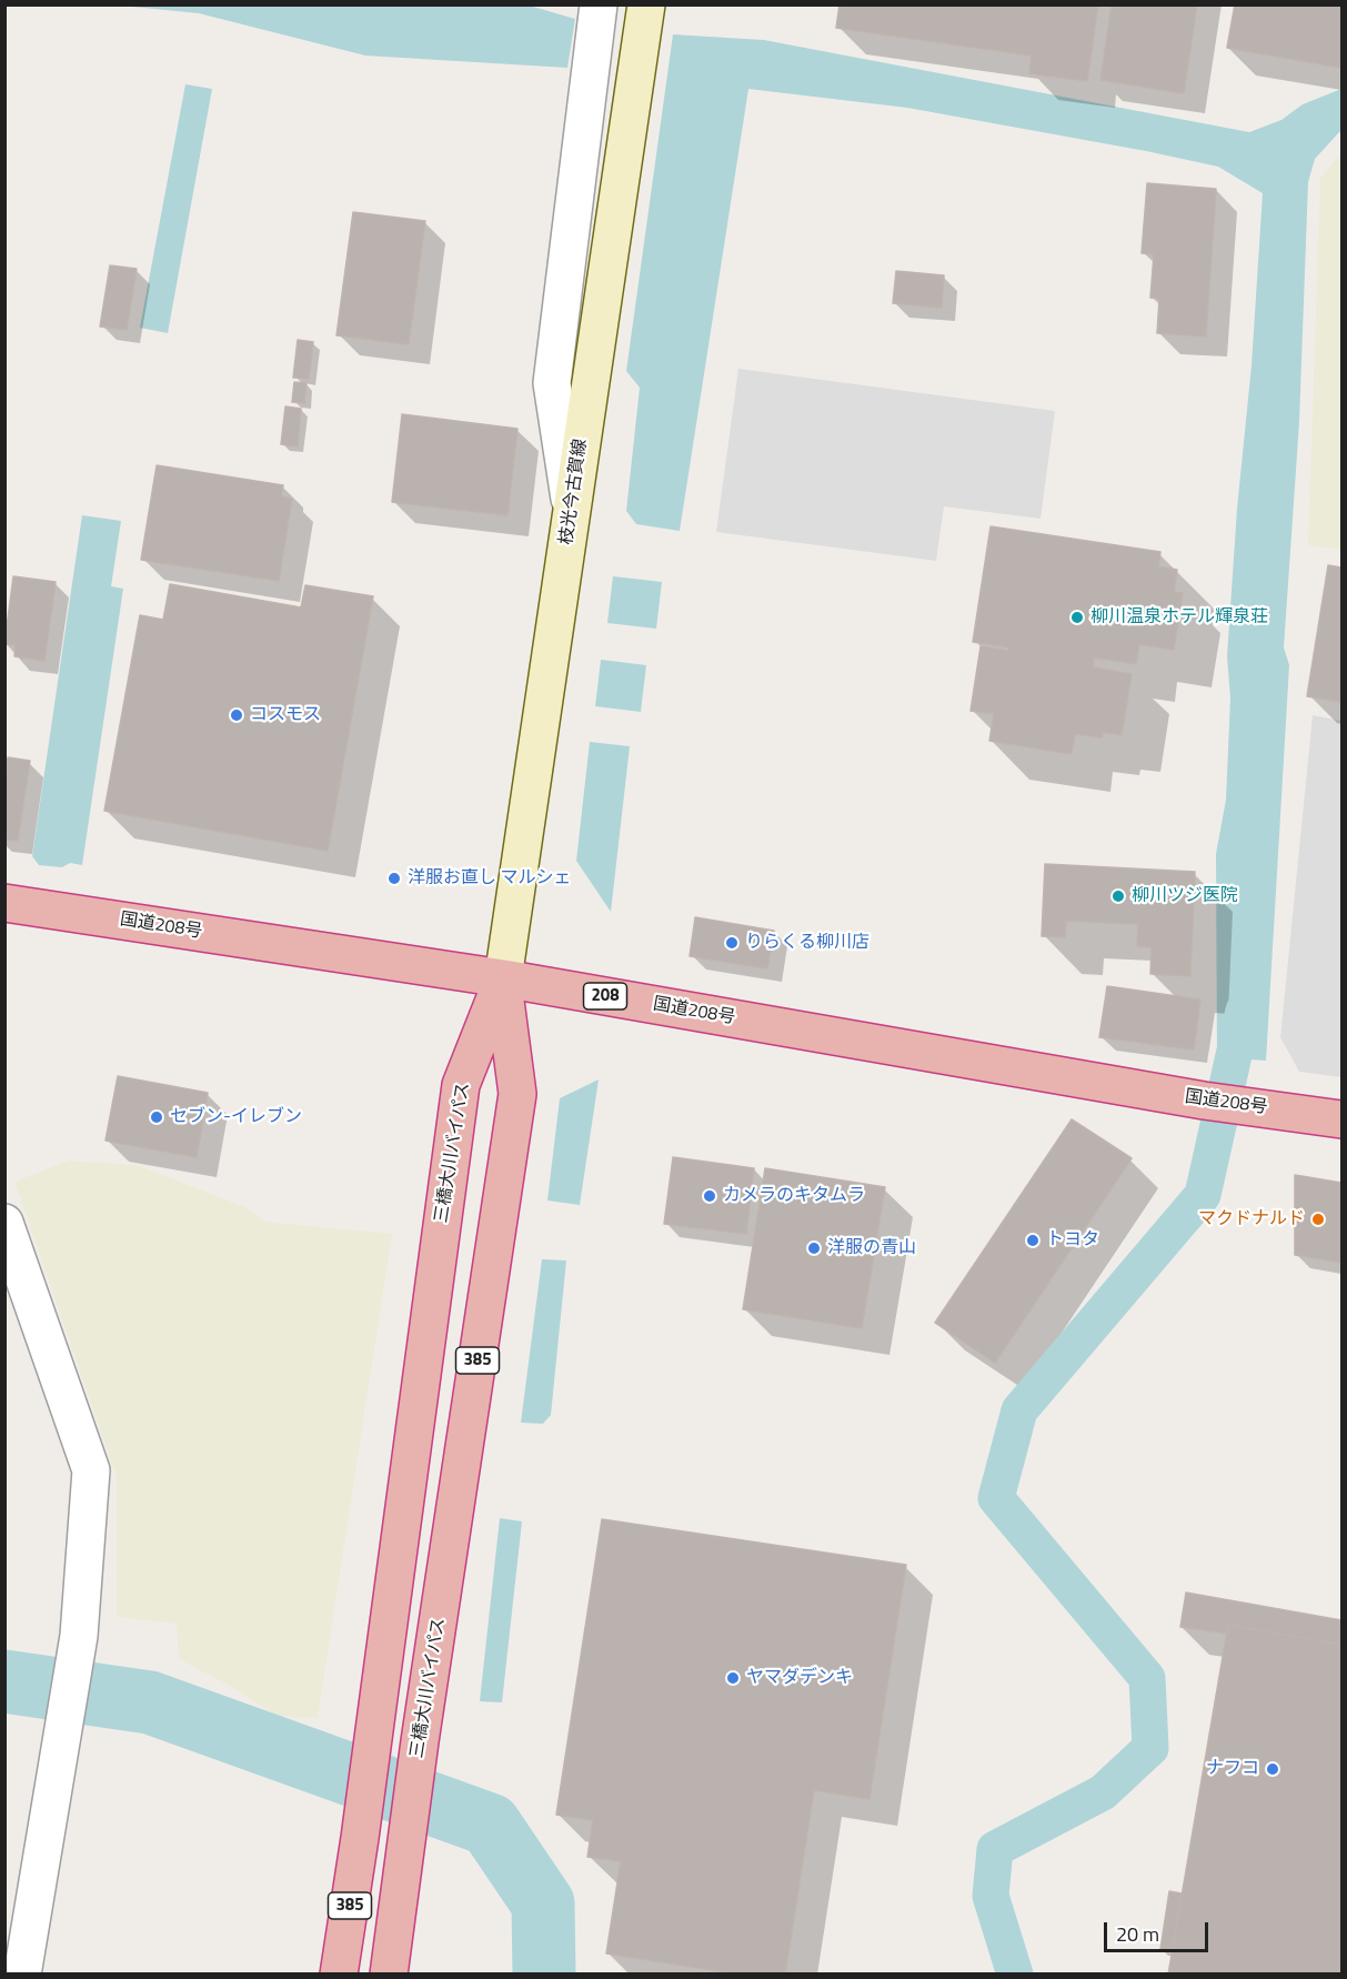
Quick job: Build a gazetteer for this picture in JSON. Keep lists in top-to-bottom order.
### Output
{
  "streets": {
    "highway": [
      "国道208号",
      "208",
      "三橋大川バイパス",
      "385"
    ],
    "main road": ["枝光今古賀線"]
  },
  "crossings": [
    ["枝光今古賀線", "国道208号"],
    ["枝光今古賀線", "三橋大川バイパス"],
    ["国道208号", "三橋大川バイパス"]
  ],
  "places": [
    "柳川温泉ホテル輝泉荘",
    "コスモス",
    "洋服お直し マルシェ",
    "柳川ツジ医院",
    "りらくる柳川店",
    "セブン-イレブン",
    "カメラのキタムラ",
    "マクドナルド",
    "トヨタ",
    "洋服の青山",
    "ヤマダデンキ",
    "ナフコ"
  ],
  "scale_bar": "20 m"
}
